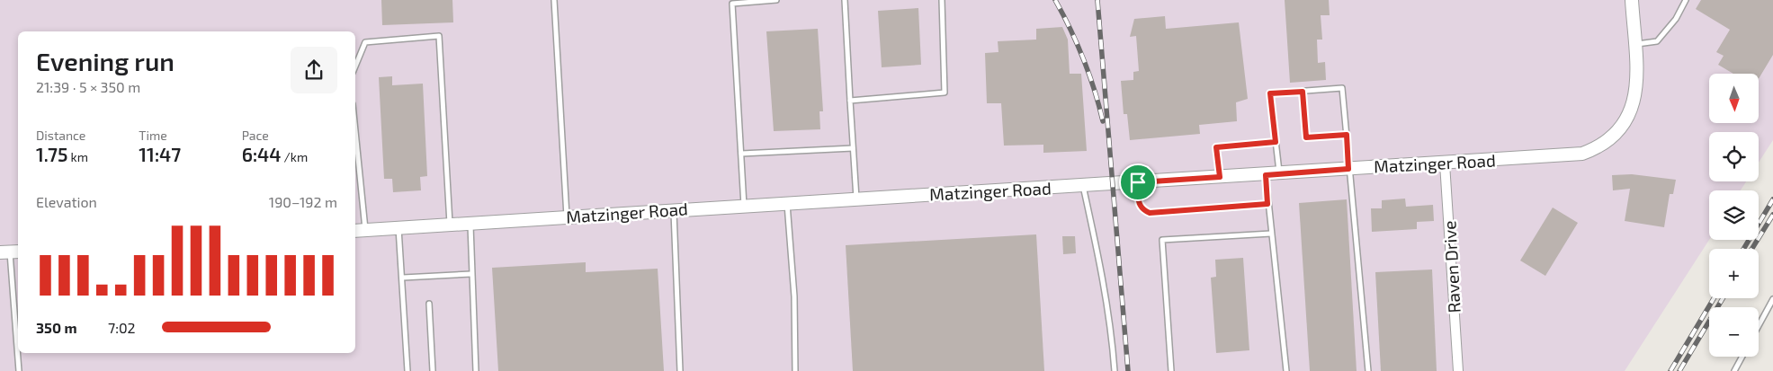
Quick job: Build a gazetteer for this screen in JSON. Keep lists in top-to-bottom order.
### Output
{
  "streets": {
    "street": ["Matzinger Road", "Raven Drive"]
  },
  "crossings": [
    ["Matzinger Road", "Raven Drive"]
  ],
  "north": "bottom",
  "page": {
    "heading": ["Evening run", "21:39 · 5 × 350 m"],
    "map_buttons": ["+", "−"],
    "stats": [
      ["Distance", "1.75 km"],
      ["Time", "11:47"],
      ["Pace", "6:44 /km"]
    ],
    "chart": ["Elevation", "190–192 m"],
    "list": [
      {
        "name": "350 m",
        "note": "7:02"
      }
    ]
  }
}
